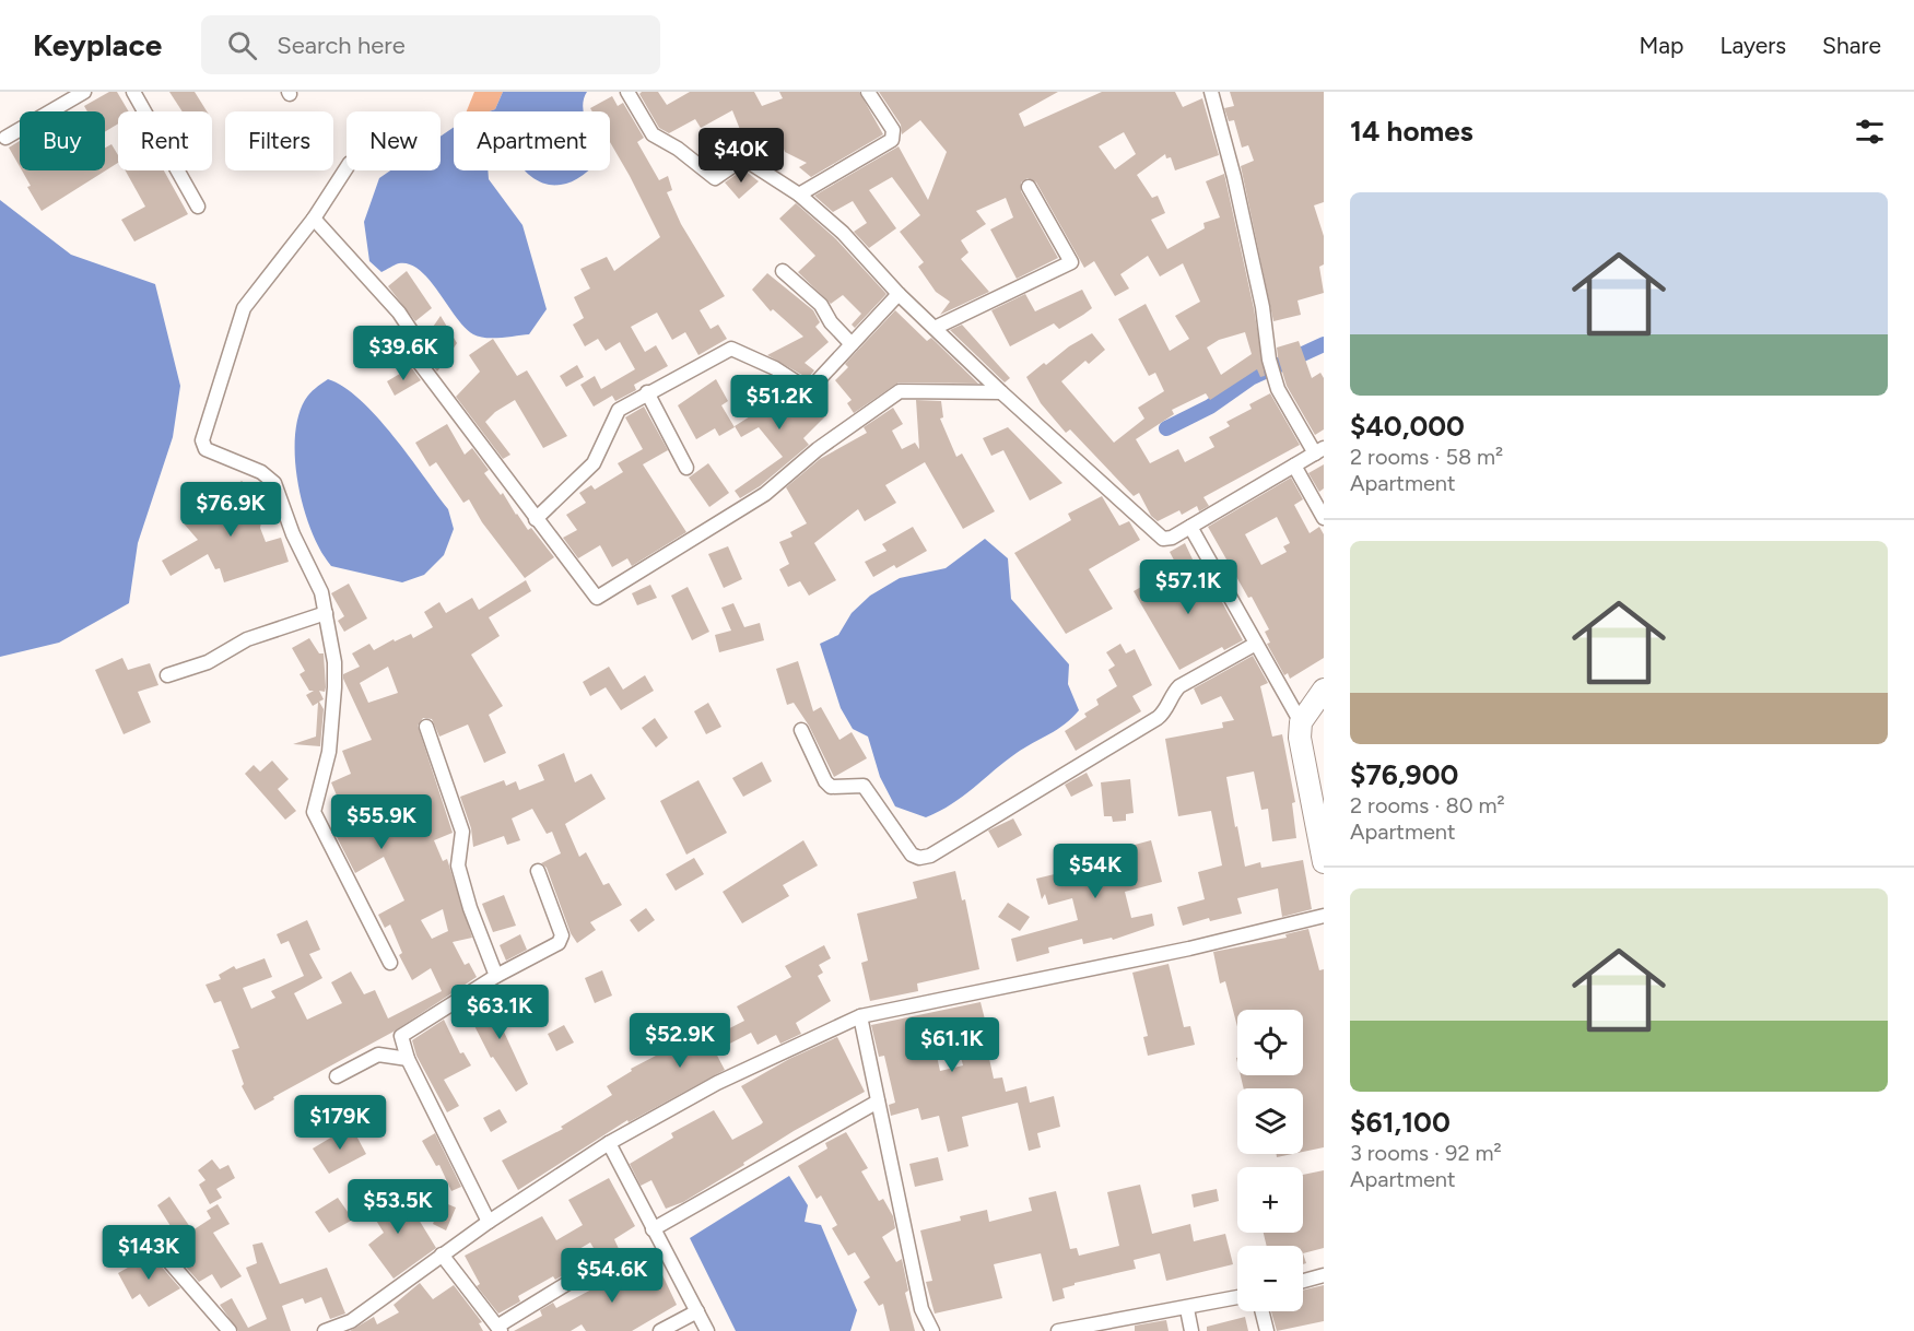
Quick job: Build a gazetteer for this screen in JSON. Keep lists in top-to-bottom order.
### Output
{
  "page": {
    "header": "Keyplace",
    "search": "Search here",
    "nav": ["Map", "Layers", "Share"],
    "heading": "14 homes",
    "chip": [
      "Buy",
      "Rent",
      "Filters",
      "New",
      "Apartment"
    ],
    "price": [
      "$40K",
      "$39.6K",
      "$51.2K",
      "$76.9K",
      "$57.1K",
      "$55.9K",
      "$54K",
      "$63.1K",
      "$52.9K",
      "$61.1K",
      "$179K",
      "$53.5K",
      "$143K",
      "$54.6K"
    ],
    "list": [
      {
        "name": "$40,000",
        "note": "2 rooms · 58 m² · Apartment"
      },
      {
        "name": "$76,900",
        "note": "2 rooms · 80 m² · Apartment"
      },
      {
        "name": "$61,100",
        "note": "3 rooms · 92 m² · Apartment"
      }
    ],
    "map_buttons": ["+", "−"]
  }
}
